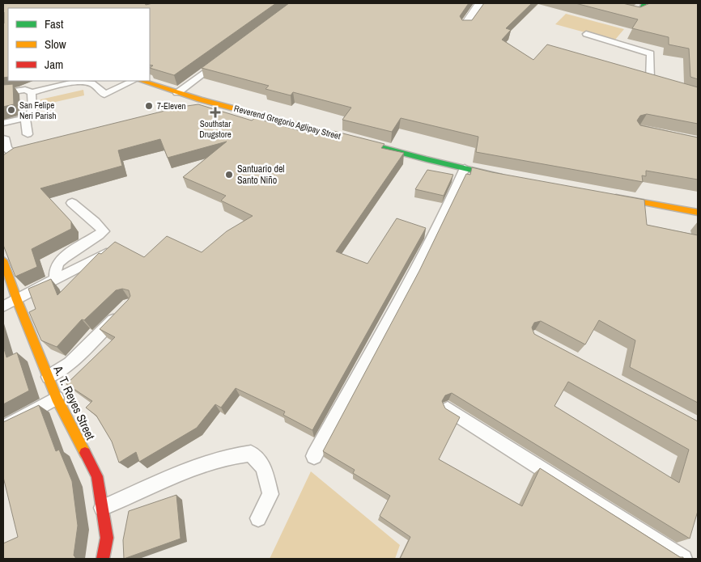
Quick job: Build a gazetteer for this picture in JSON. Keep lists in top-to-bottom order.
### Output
{
  "streets": {
    "main road": ["Reverend Gregorio Aglipay Street", "A. T. Reyes Street"]
  },
  "places": {
    "other": ["7-Eleven", "San Felipe Neri Parish", "Santuario del Santo Niño"],
    "health": ["Southstar Drugstore"]
  },
  "legend": ["Fast", "Slow", "Jam"]
}
